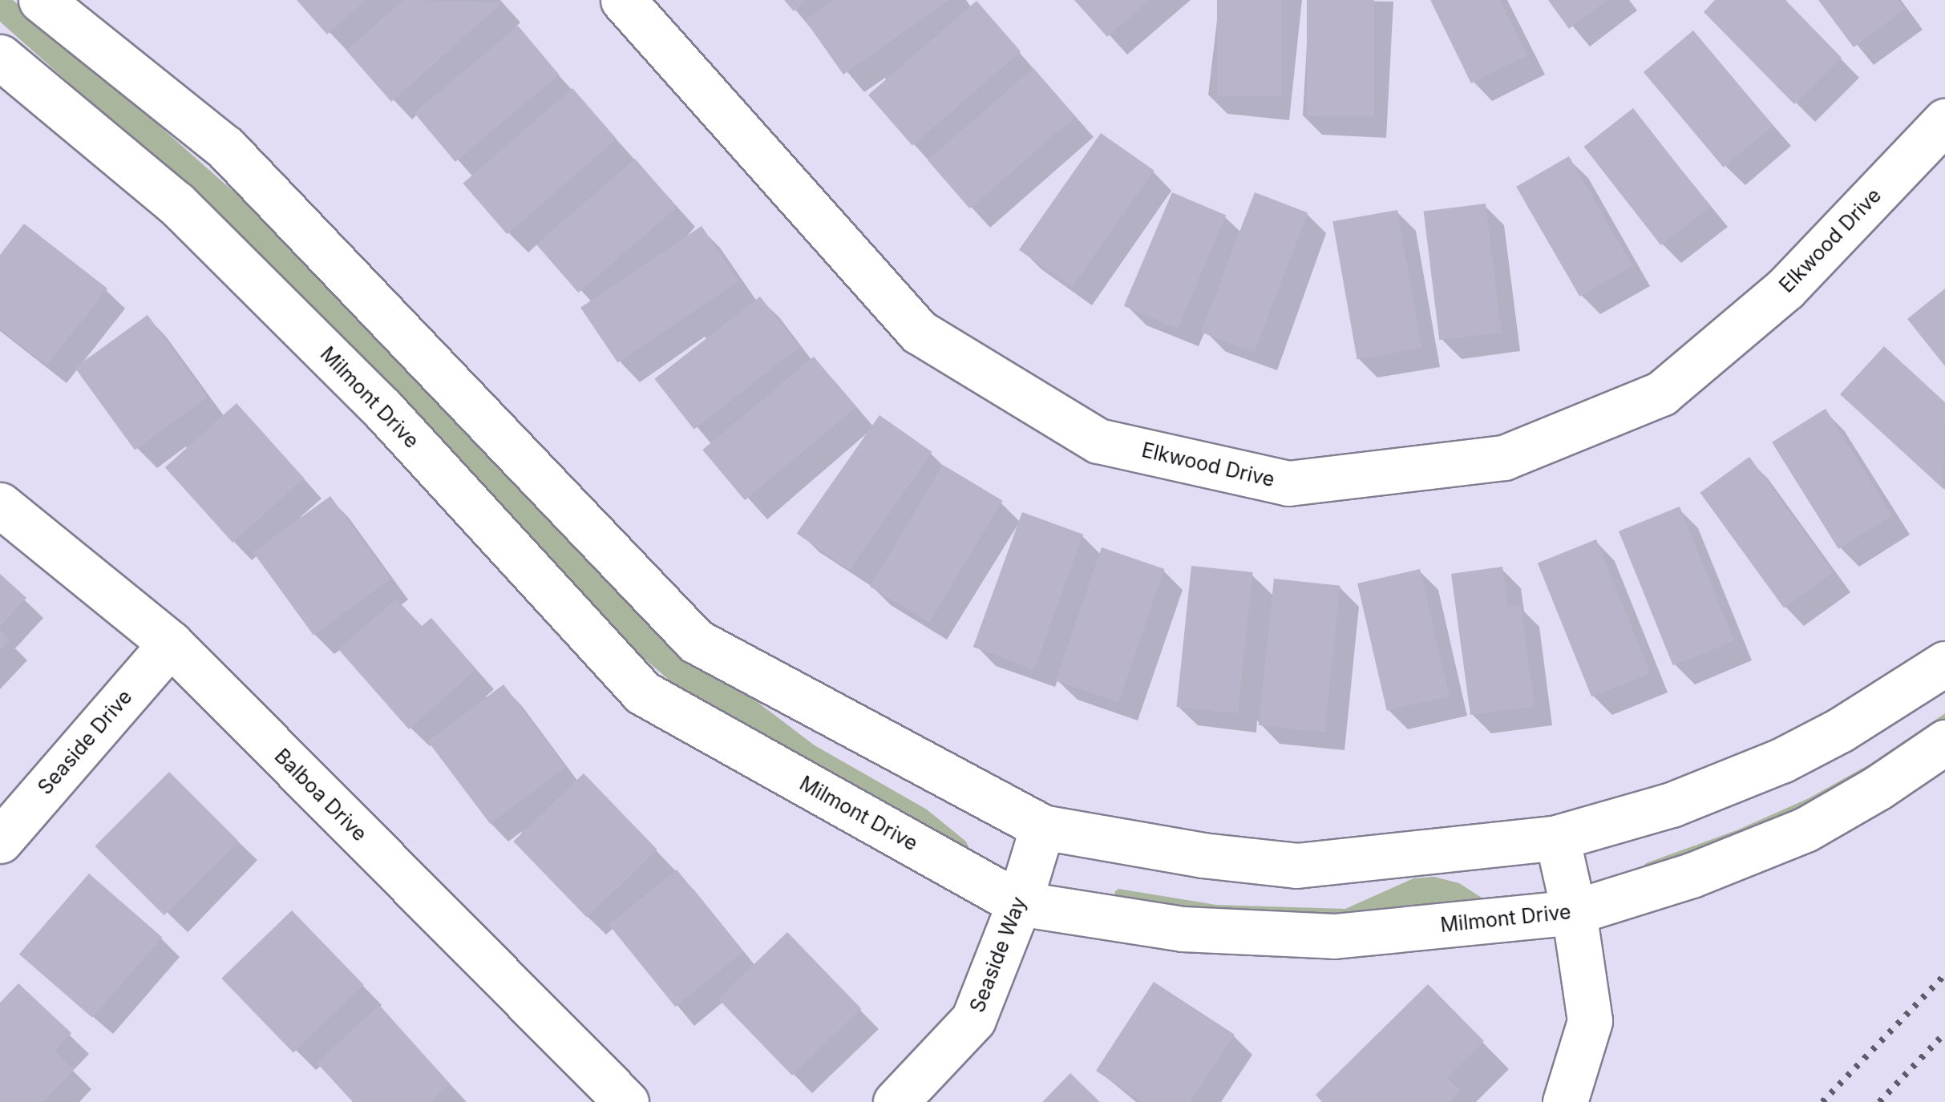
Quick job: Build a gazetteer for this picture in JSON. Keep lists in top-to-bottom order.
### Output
{
  "streets": {
    "street": [
      "Elkwood Drive",
      "Milmont Drive",
      "Seaside Drive",
      "Balboa Drive",
      "Seaside Way"
    ]
  },
  "crossings": [
    ["Milmont Drive", "Seaside Way"],
    ["Seaside Drive", "Balboa Drive"]
  ]
}
